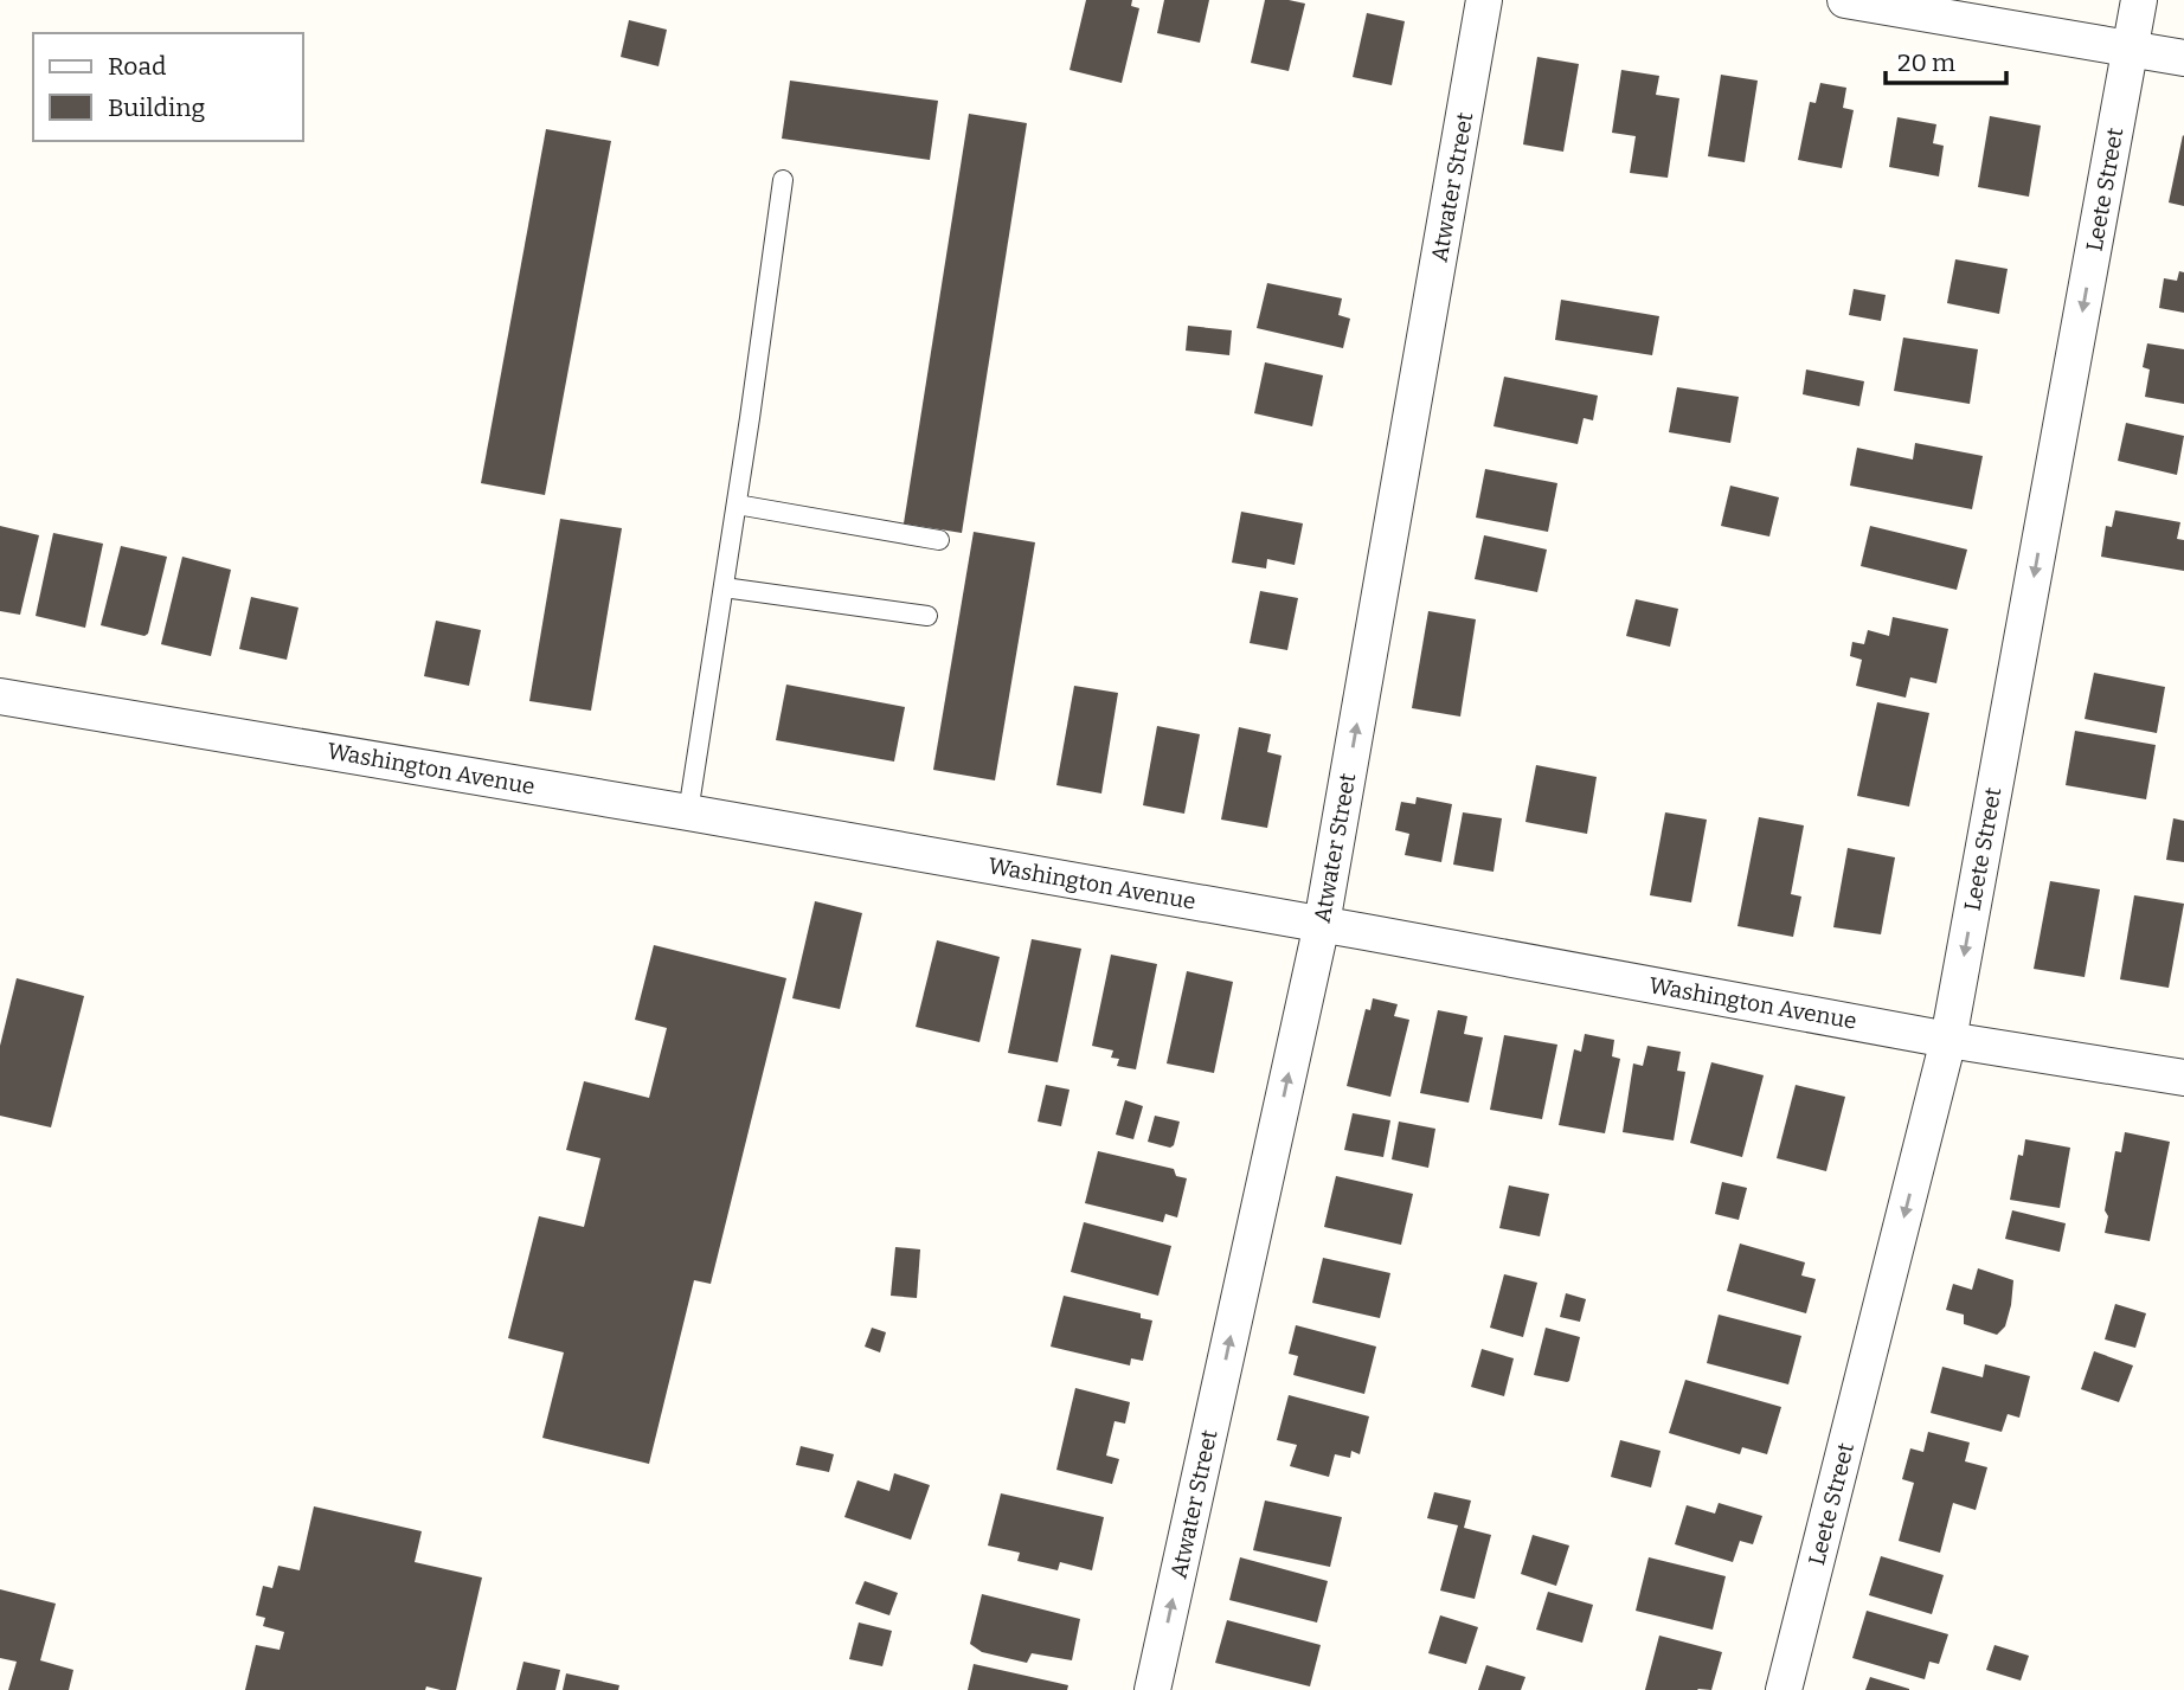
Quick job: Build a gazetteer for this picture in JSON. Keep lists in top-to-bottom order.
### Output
{
  "streets": {
    "street": ["Atwater Street", "Leete Street", "Washington Avenue"]
  },
  "crossings": [
    ["Atwater Street", "Washington Avenue"],
    ["Leete Street", "Washington Avenue"]
  ],
  "one_way": ["Atwater Street", "Leete Street"],
  "legend": ["Road", "Building"],
  "scale_bar": "20 m"
}
